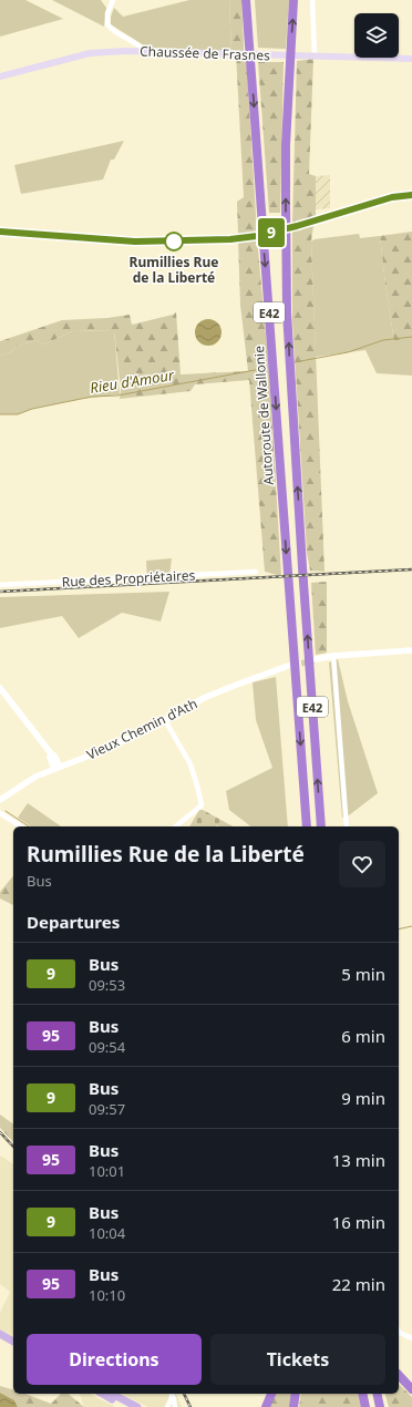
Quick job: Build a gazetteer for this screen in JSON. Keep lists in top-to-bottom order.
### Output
{
  "streets": {
    "highway": ["E42", "Autoroute de Wallonie"],
    "main road": ["Chaussée de Frasnes"],
    "street": ["Rue des Propriétaires", "Vieux Chemin d'Ath"]
  },
  "water": ["Rieu d'Amour"],
  "places": ["Rumillies Rue de la Liberté"],
  "lines": ["bus line 9"],
  "page": {
    "on_map": "9",
    "heading": [
      ["Rumillies Rue de la Liberté", "Bus"],
      "Departures"
    ],
    "list": [
      {
        "mark": "9",
        "name": "Bus",
        "note": "09:53",
        "value": "5 min"
      },
      {
        "mark": "95",
        "name": "Bus",
        "note": "09:54",
        "value": "6 min"
      },
      {
        "mark": "9",
        "name": "Bus",
        "note": "09:57",
        "value": "9 min"
      },
      {
        "mark": "95",
        "name": "Bus",
        "note": "10:01",
        "value": "13 min"
      },
      {
        "mark": "9",
        "name": "Bus",
        "note": "10:04",
        "value": "16 min"
      },
      {
        "mark": "95",
        "name": "Bus",
        "note": "10:10",
        "value": "22 min"
      }
    ],
    "buttons": ["Directions", "Tickets"]
  }
}
